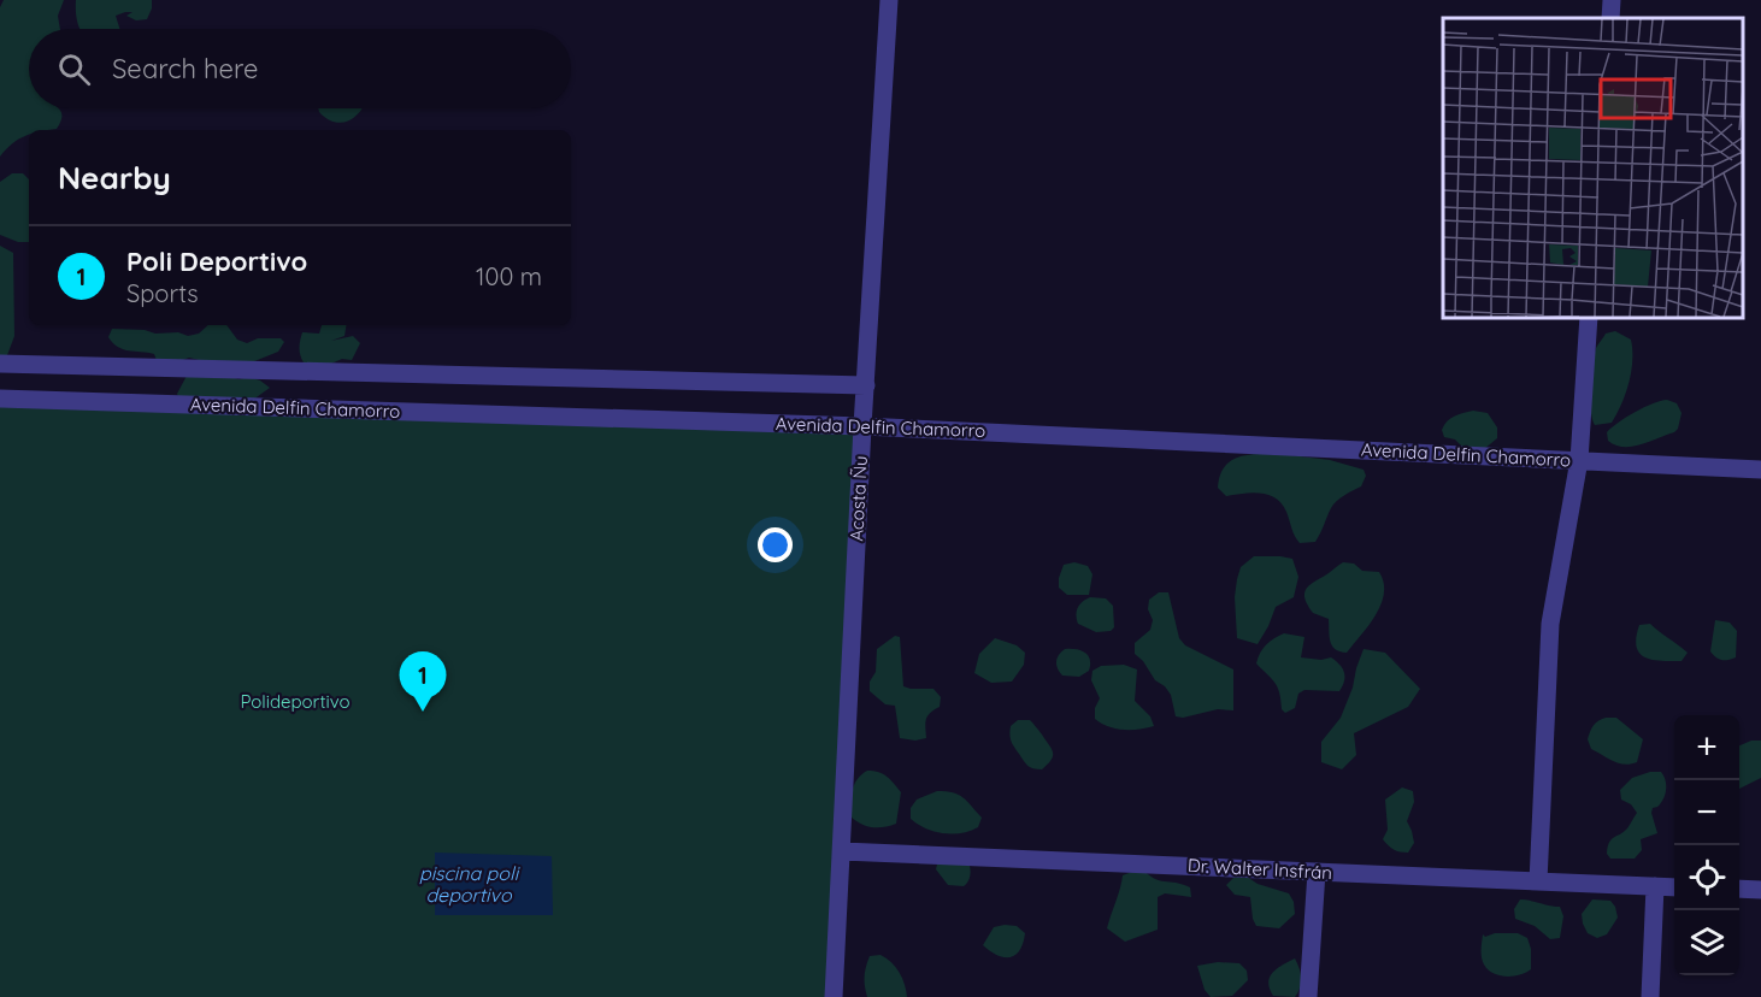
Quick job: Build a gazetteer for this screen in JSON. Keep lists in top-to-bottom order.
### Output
{
  "streets": {
    "street": ["Avenida Delfin Chamorro", "Acosta Ñu", "Dr. Walter Insfrán"]
  },
  "crossings": [
    ["Avenida Delfin Chamorro", "Acosta Ñu"],
    ["Acosta Ñu", "Dr. Walter Insfrán"]
  ],
  "water": ["piscina poli deportivo"],
  "parks": ["Polideportivo"],
  "page": {
    "search": "Search here",
    "heading": "Nearby",
    "list": [
      {
        "mark": "1",
        "name": "Poli Deportivo",
        "note": "Sports",
        "value": "100 m"
      }
    ],
    "pins": "1",
    "map_buttons": ["+", "−"]
  }
}
